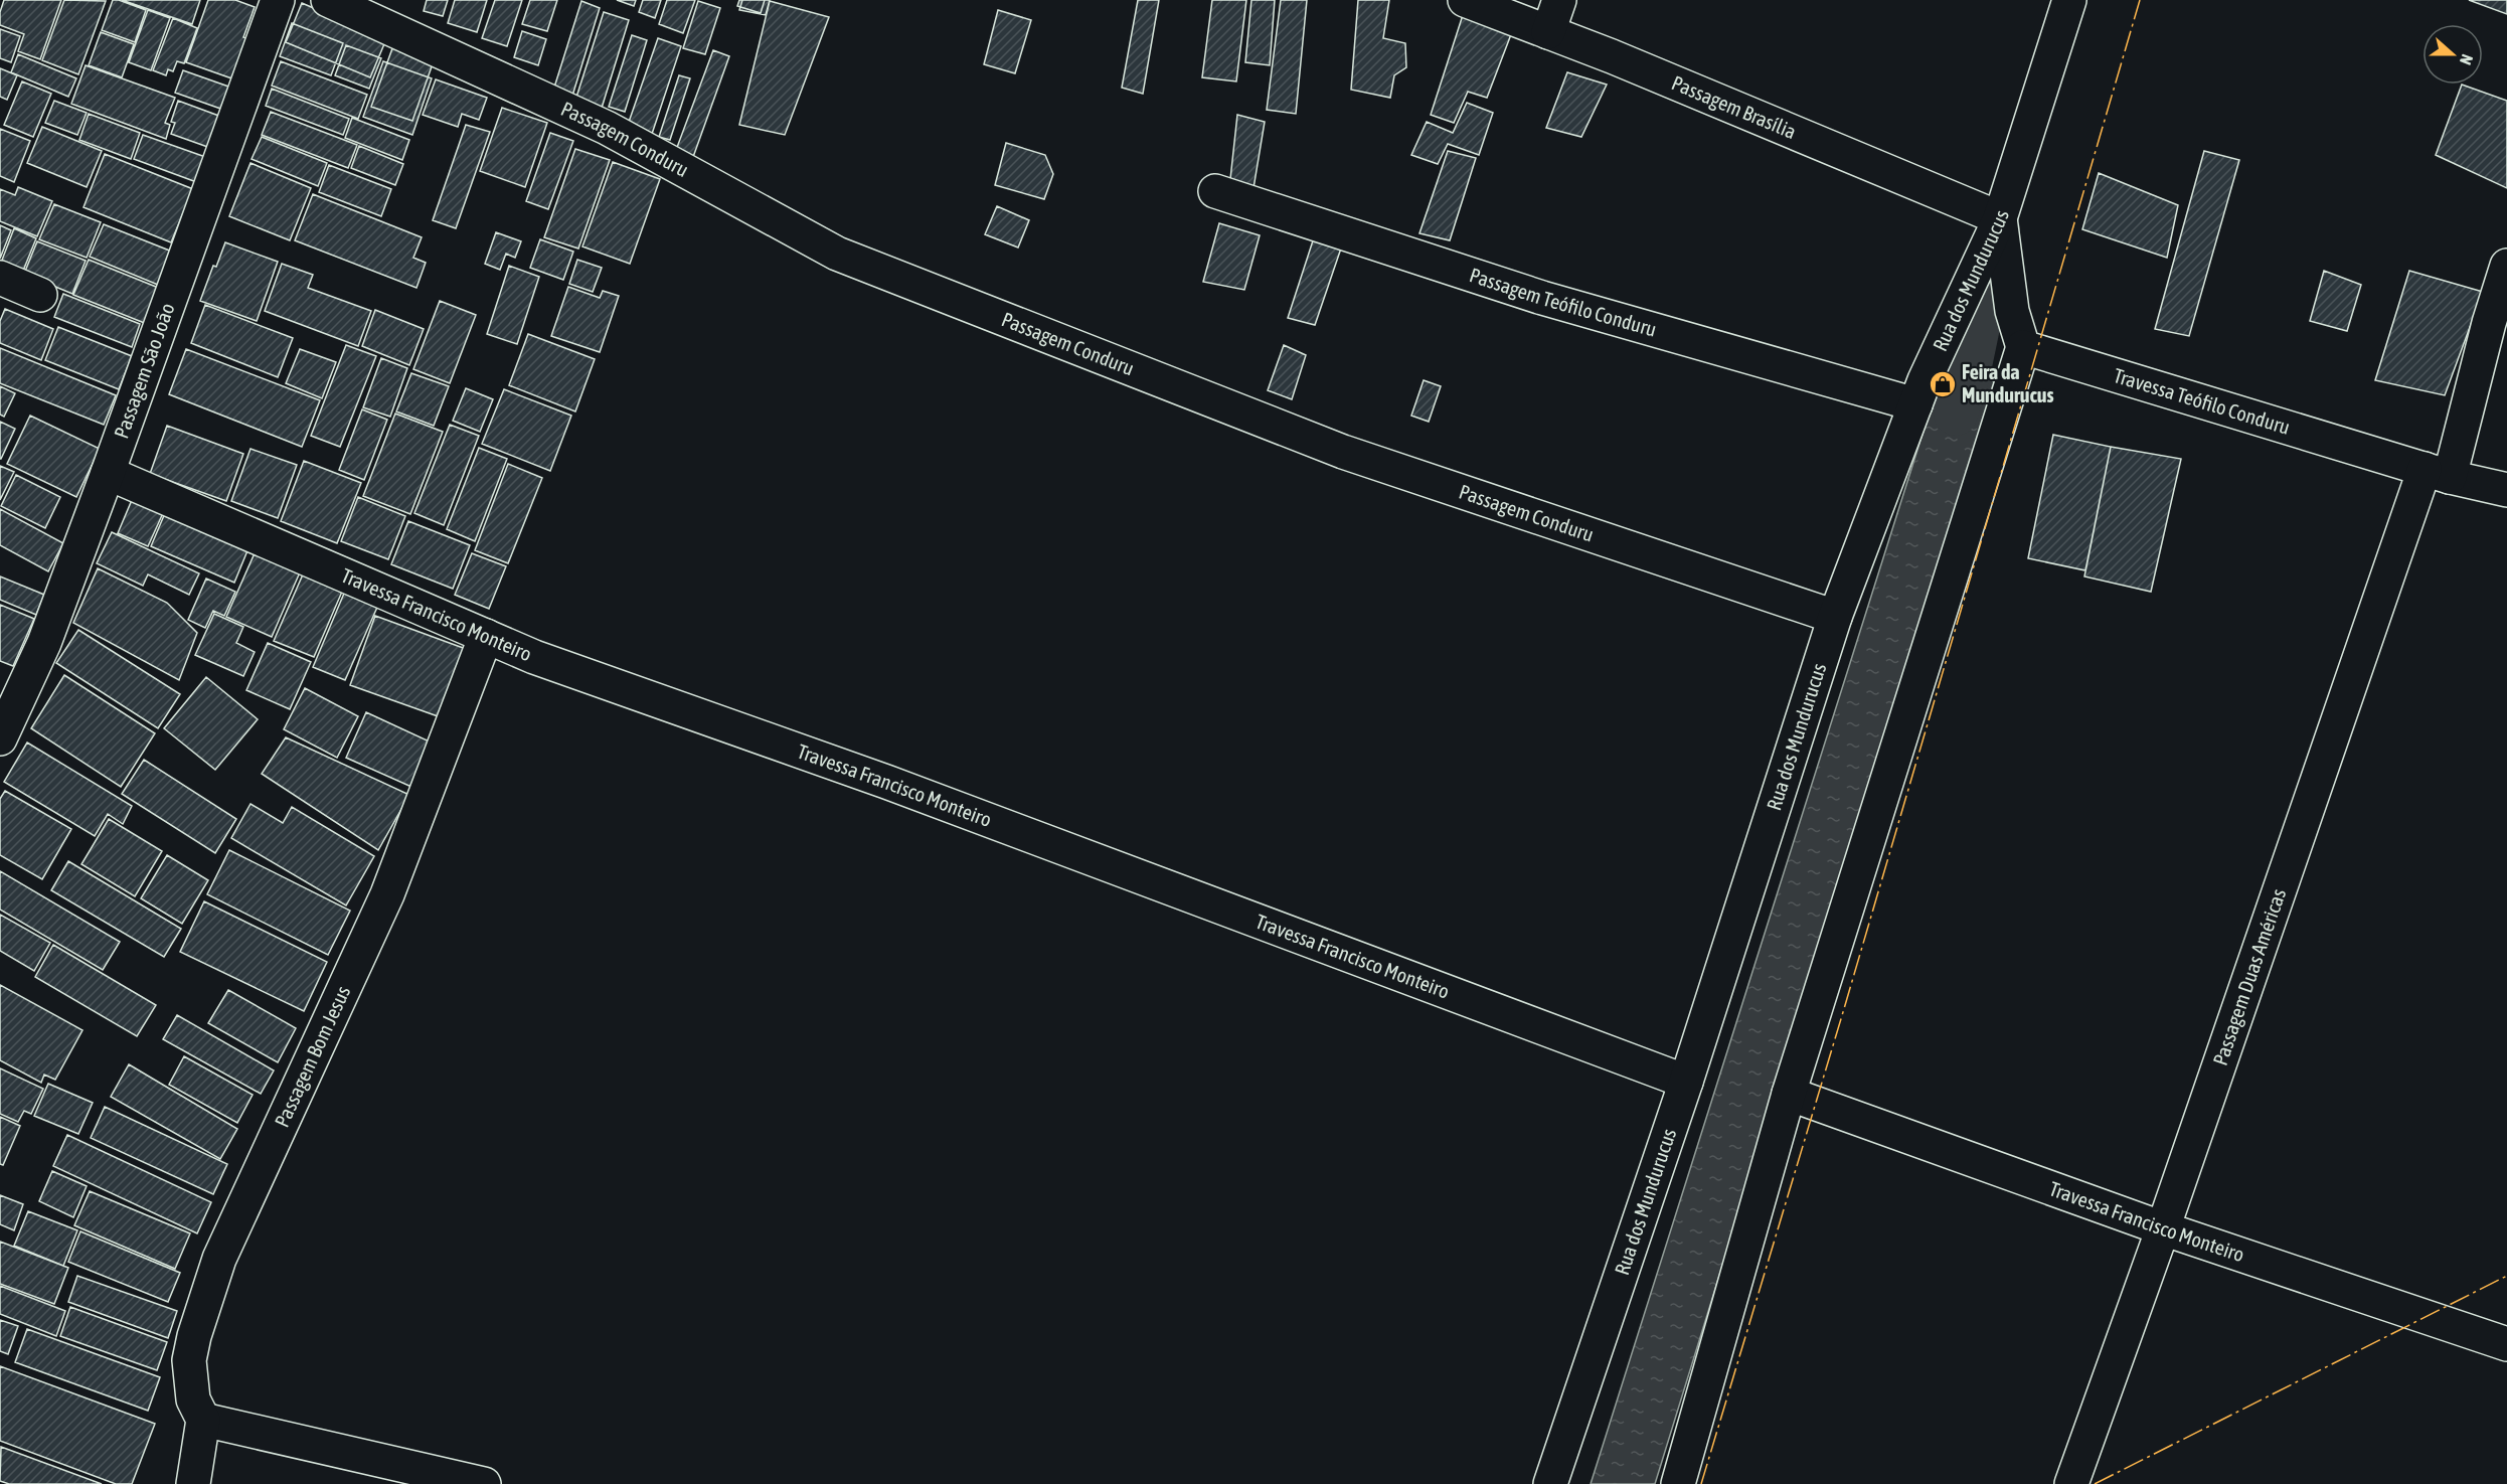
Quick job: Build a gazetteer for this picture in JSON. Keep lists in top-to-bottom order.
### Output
{
  "streets": {
    "street": [
      "Passagem Brasília",
      "Passagem Conduru",
      "Rua dos Mundurucus",
      "Passagem Teófilo Conduru",
      "Passagem São João",
      "Travessa Teófilo Conduru",
      "Travessa Francisco Monteiro",
      "Passagem Duas Américas",
      "Passagem Bom Jesus"
    ]
  },
  "crossings": [
    ["Passagem Brasília", "Rua dos Mundurucus"],
    ["Passagem Conduru", "Rua dos Mundurucus"],
    ["Rua dos Mundurucus", "Passagem Teófilo Conduru"],
    ["Rua dos Mundurucus", "Travessa Francisco Monteiro"],
    ["Passagem São João", "Travessa Francisco Monteiro"],
    ["Travessa Teófilo Conduru", "Passagem Duas Américas"],
    ["Travessa Francisco Monteiro", "Passagem Duas Américas"],
    ["Travessa Francisco Monteiro", "Passagem Bom Jesus"]
  ],
  "places": {
    "shop": ["Feira da Mundurucus"]
  },
  "north": "right"
}
